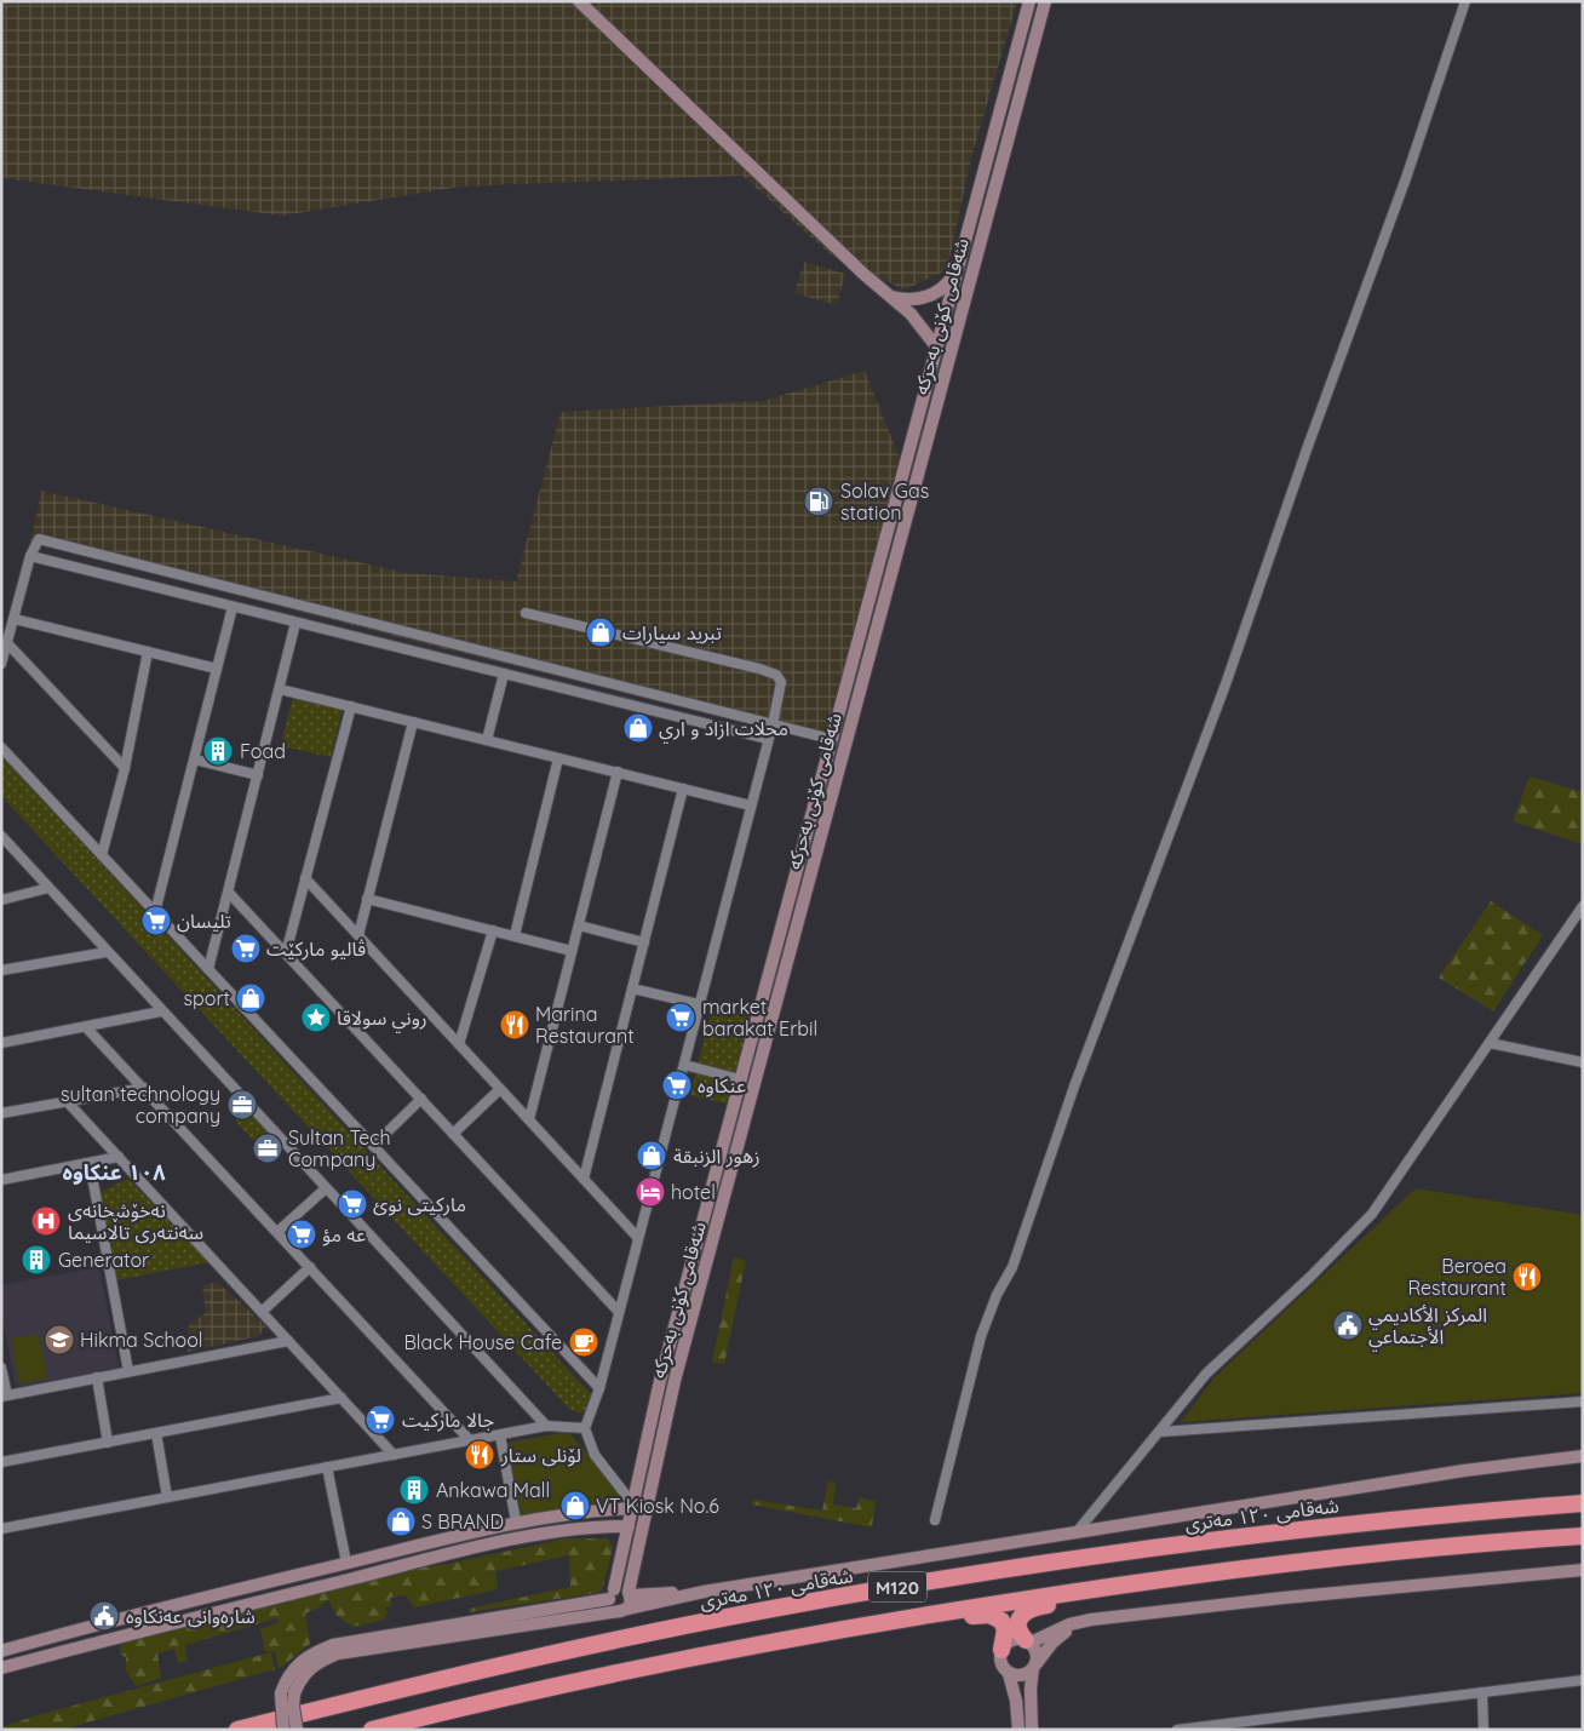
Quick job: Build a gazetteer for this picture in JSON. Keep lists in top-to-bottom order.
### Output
{
  "streets": {
    "highway": ["شەقامی ١٢٠ مەتری", "M120"],
    "street": ["شەقامی کۆنی بەحرکە"]
  },
  "districts": ["١٠٨ عنکاوە"],
  "places": {
    "fuel station": ["Solav Gas station"],
    "shop": [
      "تبريد سيارات",
      "محلات ازاد و اري",
      "sport",
      "زهور الزنبقة",
      "VT Kiosk No.6",
      "S BRAND"
    ],
    "building": ["Foad", "Generator", "Ankawa Mall"],
    "supermarket": [
      "تليسان",
      "ڤالیو مارکێت",
      "market barakat Erbil",
      "عنكاوه",
      "مارکیتی نوئ",
      "عه مؤ",
      "جالا ماركيت"
    ],
    "place": ["روني سولاقا"],
    "restaurant": ["Marina Restaurant", "Beroea Restaurant", "لۆنلی ستار"],
    "office": ["sultan technology company", "Sultan Tech Company"],
    "hotel": ["hotel"],
    "hospital": ["نەخۆشخانەی سەنتەری تاڵاسیما"],
    "public building": ["المركز الأكاديمي الأجتماعي", "شارەوانی عەنکاوە"],
    "school or university": ["Hikma School"],
    "cafe": ["Black House Cafe"]
  }
}
